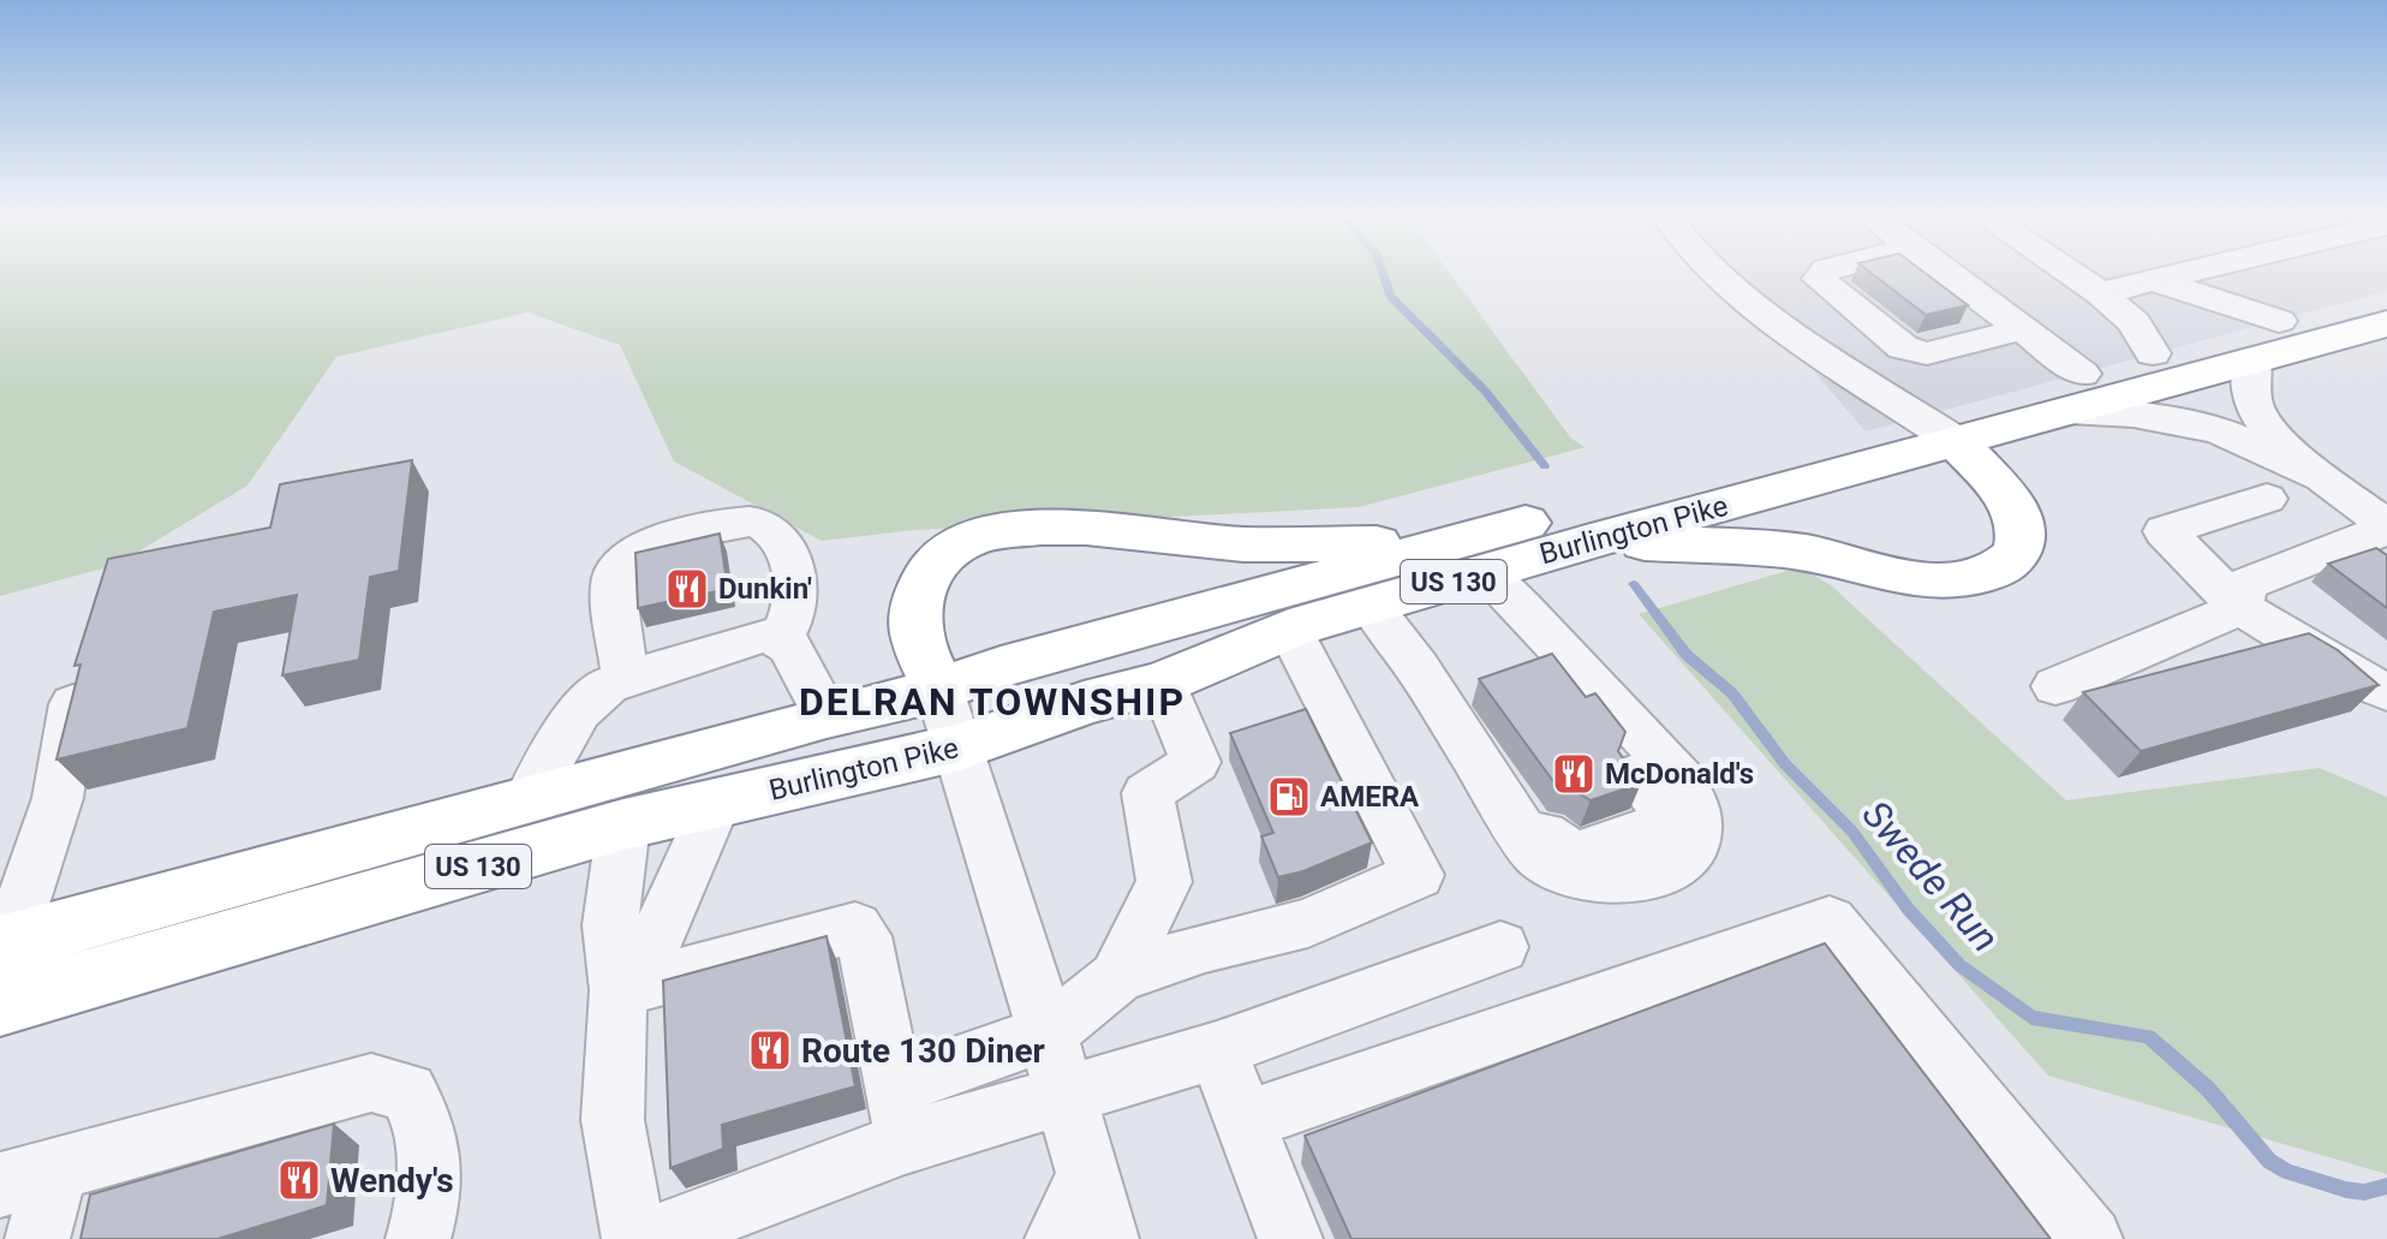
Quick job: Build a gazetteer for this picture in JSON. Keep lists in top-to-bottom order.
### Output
{
  "streets": {
    "highway": ["Burlington Pike", "US 130"]
  },
  "districts": ["DELRAN TOWNSHIP"],
  "water": ["Swede Run"],
  "places": {
    "restaurant": [
      "Dunkin'",
      "McDonald's",
      "Route 130 Diner",
      "Wendy's"
    ],
    "fuel station": ["AMERA"]
  }
}
